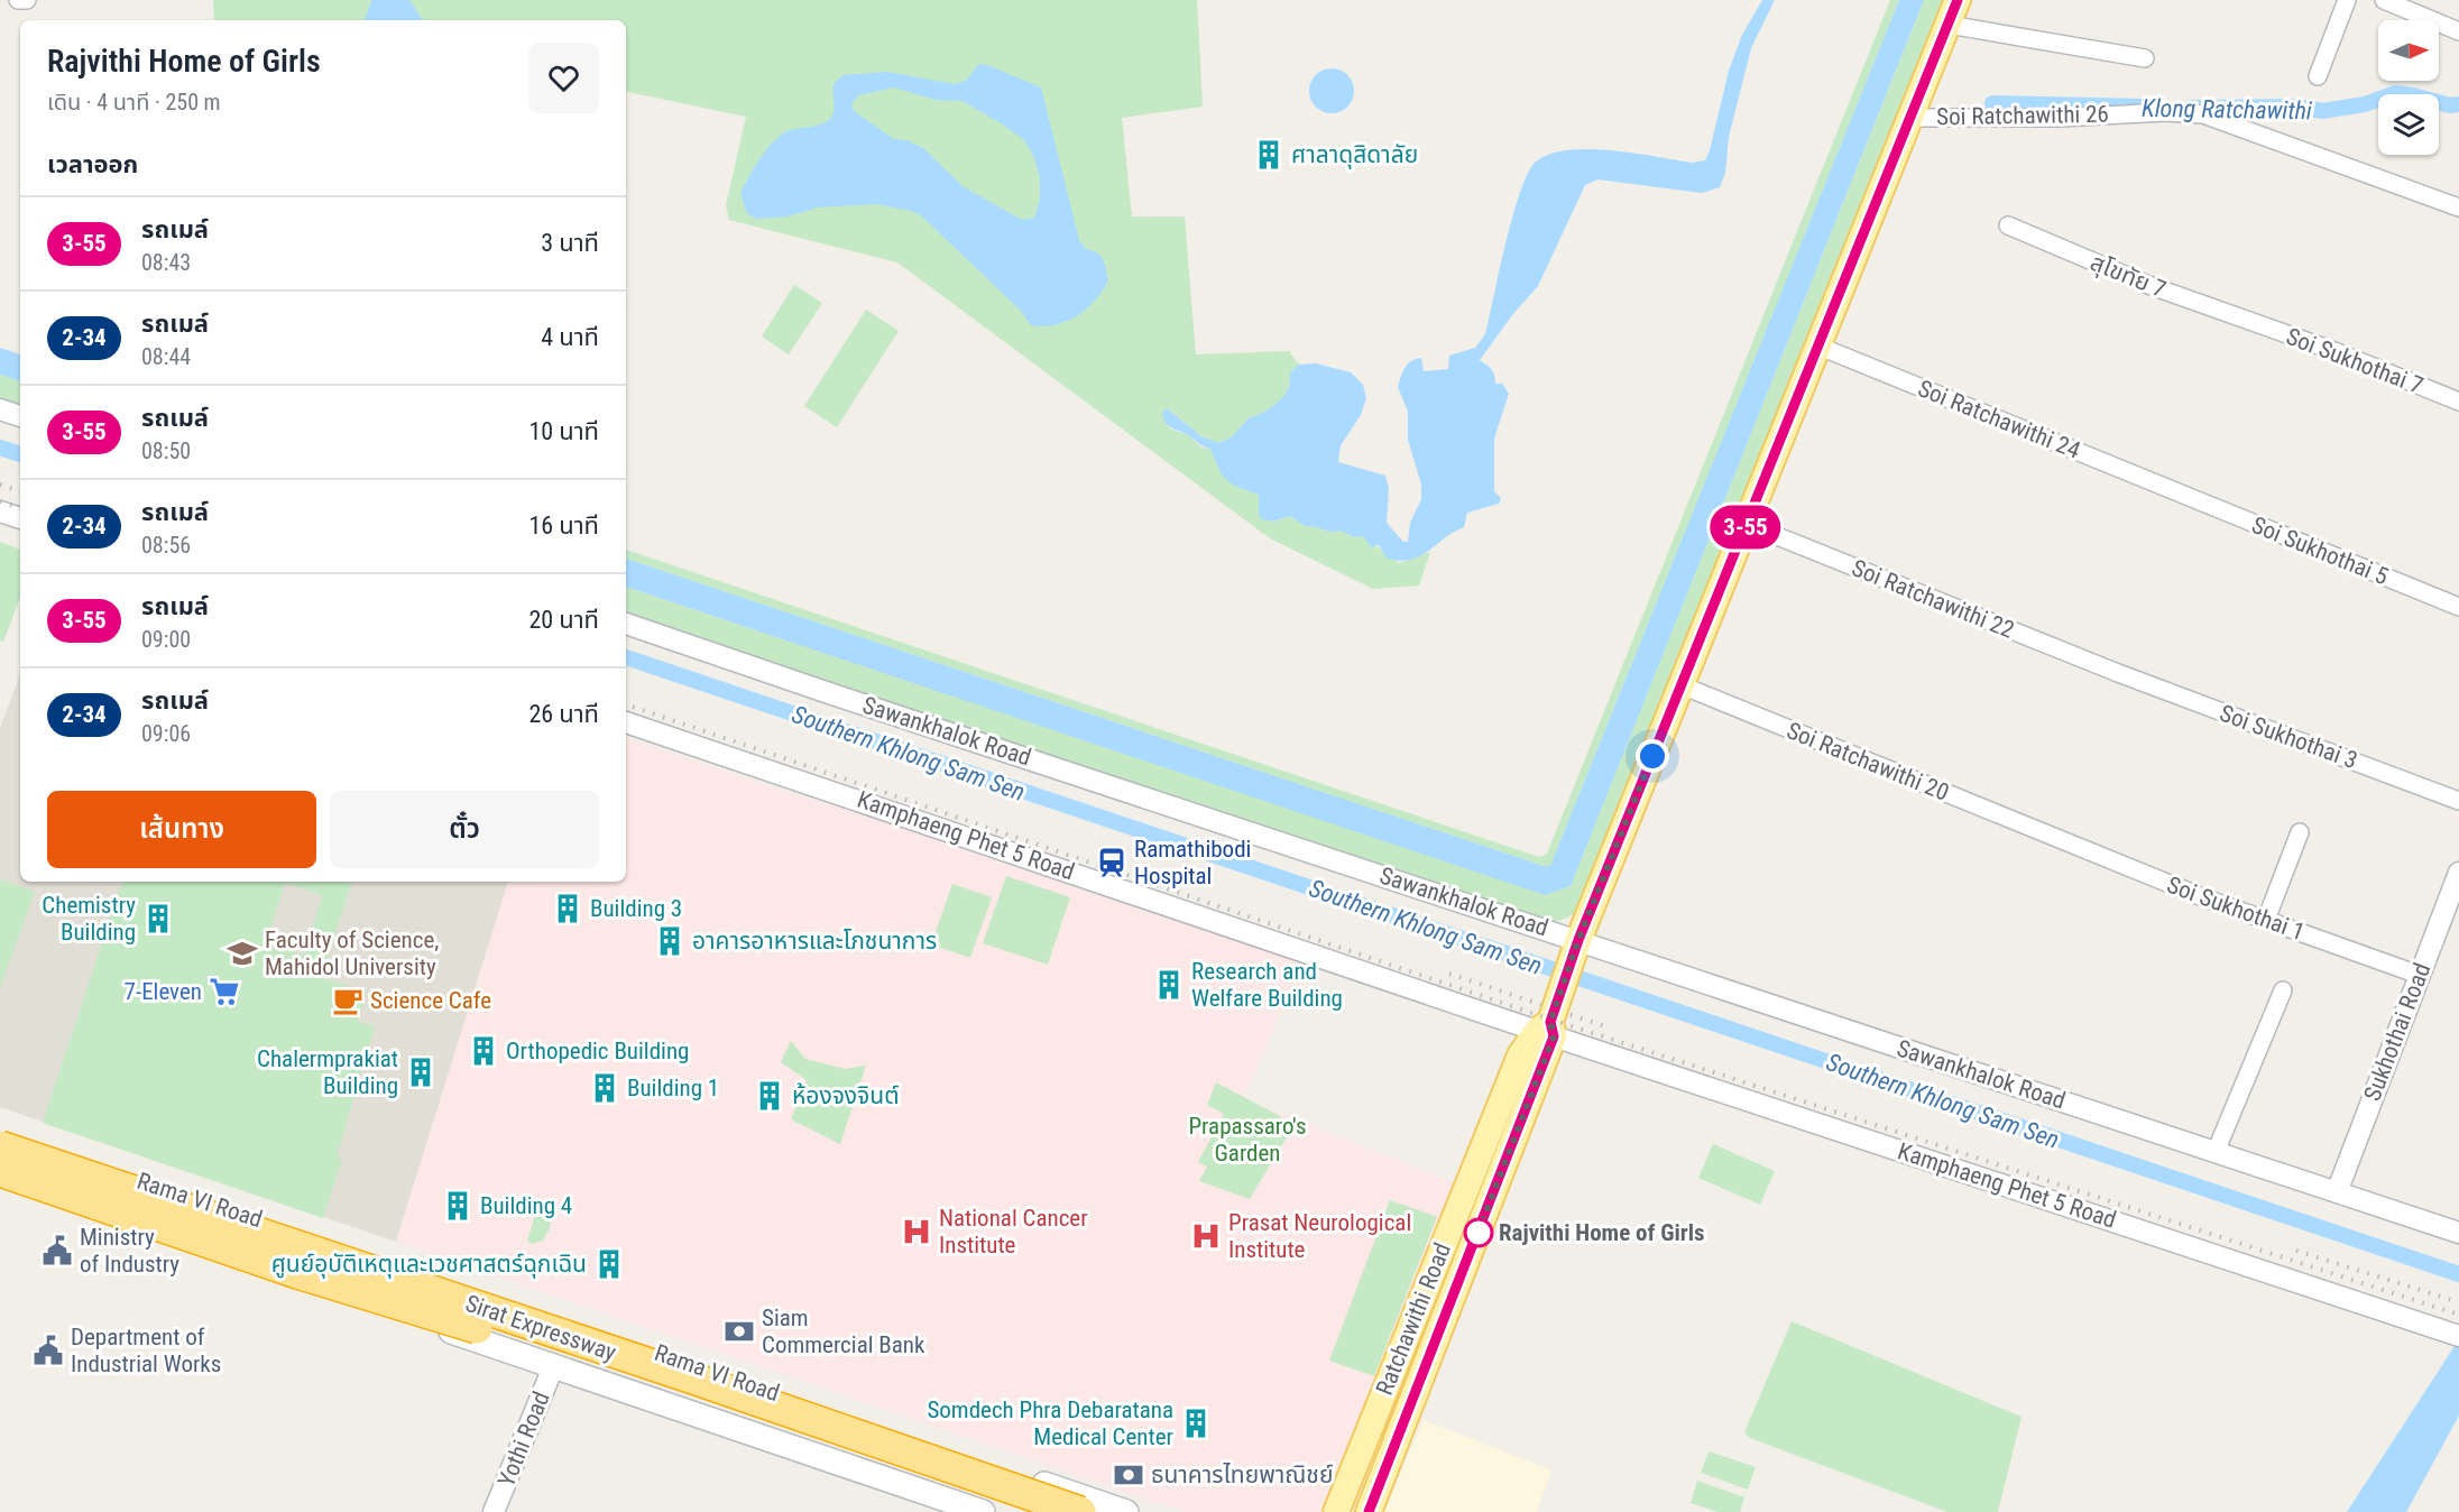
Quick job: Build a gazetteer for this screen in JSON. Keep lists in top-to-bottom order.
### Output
{
  "streets": {
    "highway": ["Sirat Expressway"],
    "main road": ["Rama VI Road", "Ratchawithi Road"],
    "street": [
      "Soi Ratchawithi 26",
      "สุโขทัย 7",
      "Soi Sukhothai 7",
      "Soi Ratchawithi 24",
      "Soi Sukhothai 5",
      "Soi Ratchawithi 22",
      "Sawankhalok Road",
      "Soi Sukhothai 3",
      "Soi Ratchawithi 20",
      "Kamphaeng Phet 5 Road",
      "Soi Sukhothai 1",
      "Sukhothai Road",
      "Yothi Road"
    ]
  },
  "crossings": [
    ["Soi Ratchawithi 26", "Ratchawithi Road"],
    ["สุโขทัย 7", "Soi Sukhothai 7"],
    ["Soi Ratchawithi 24", "Soi Sukhothai 5"],
    ["Soi Ratchawithi 24", "Ratchawithi Road"],
    ["Soi Ratchawithi 22", "Soi Sukhothai 3"],
    ["Soi Ratchawithi 22", "Ratchawithi Road"],
    ["Sawankhalok Road", "Sukhothai Road"],
    ["Sawankhalok Road", "Ratchawithi Road"],
    ["Soi Ratchawithi 20", "Soi Sukhothai 1"],
    ["Soi Ratchawithi 20", "Ratchawithi Road"],
    ["Kamphaeng Phet 5 Road", "Ratchawithi Road"],
    ["Soi Sukhothai 1", "Sukhothai Road"],
    ["Rama VI Road", "Yothi Road"]
  ],
  "water": ["Klong Ratchawithi", "Southern Khlong Sam Sen"],
  "parks": ["Prapassaro's Garden"],
  "places": {
    "building": [
      "ศาลาดุสิดาลัย",
      "Building 3",
      "Chemistry Building",
      "อาคารอาหารและโภชนาการ",
      "Research and Welfare Building",
      "Orthopedic Building",
      "Chalermprakiat Building",
      "Building 1",
      "ห้องจงจินต์",
      "Building 4",
      "ศูนย์อุบัติเหตุและเวชศาสตร์ฉุกเฉิน",
      "Somdech Phra Debaratana Medical Center"
    ],
    "station": ["Ramathibodi Hospital"],
    "school or university": ["Faculty of Science, Mahidol University"],
    "supermarket": ["7-Eleven"],
    "cafe": ["Science Cafe"],
    "hospital": ["National Cancer Institute", "Prasat Neurological Institute"],
    "other": ["Rajvithi Home of Girls"],
    "public building": ["Ministry of Industry", "Department of Industrial Works"],
    "bank": ["Siam Commercial Bank", "ธนาคารไทยพาณิชย์"]
  },
  "lines": ["bus line 3-55"],
  "north": "right",
  "page": {
    "on_map": "3-55",
    "heading": [
      ["Rajvithi Home of Girls", "เดิน · 4 นาที · 250 m"],
      "เวลาออก"
    ],
    "list": [
      {
        "mark": "3-55",
        "name": "รถเมล์",
        "note": "08:43",
        "value": "3 นาที"
      },
      {
        "mark": "2-34",
        "name": "รถเมล์",
        "note": "08:44",
        "value": "4 นาที"
      },
      {
        "mark": "3-55",
        "name": "รถเมล์",
        "note": "08:50",
        "value": "10 นาที"
      },
      {
        "mark": "2-34",
        "name": "รถเมล์",
        "note": "08:56",
        "value": "16 นาที"
      },
      {
        "mark": "3-55",
        "name": "รถเมล์",
        "note": "09:00",
        "value": "20 นาที"
      },
      {
        "mark": "2-34",
        "name": "รถเมล์",
        "note": "09:06",
        "value": "26 นาที"
      }
    ],
    "buttons": ["เส้นทาง", "ตั๋ว"]
  }
}
